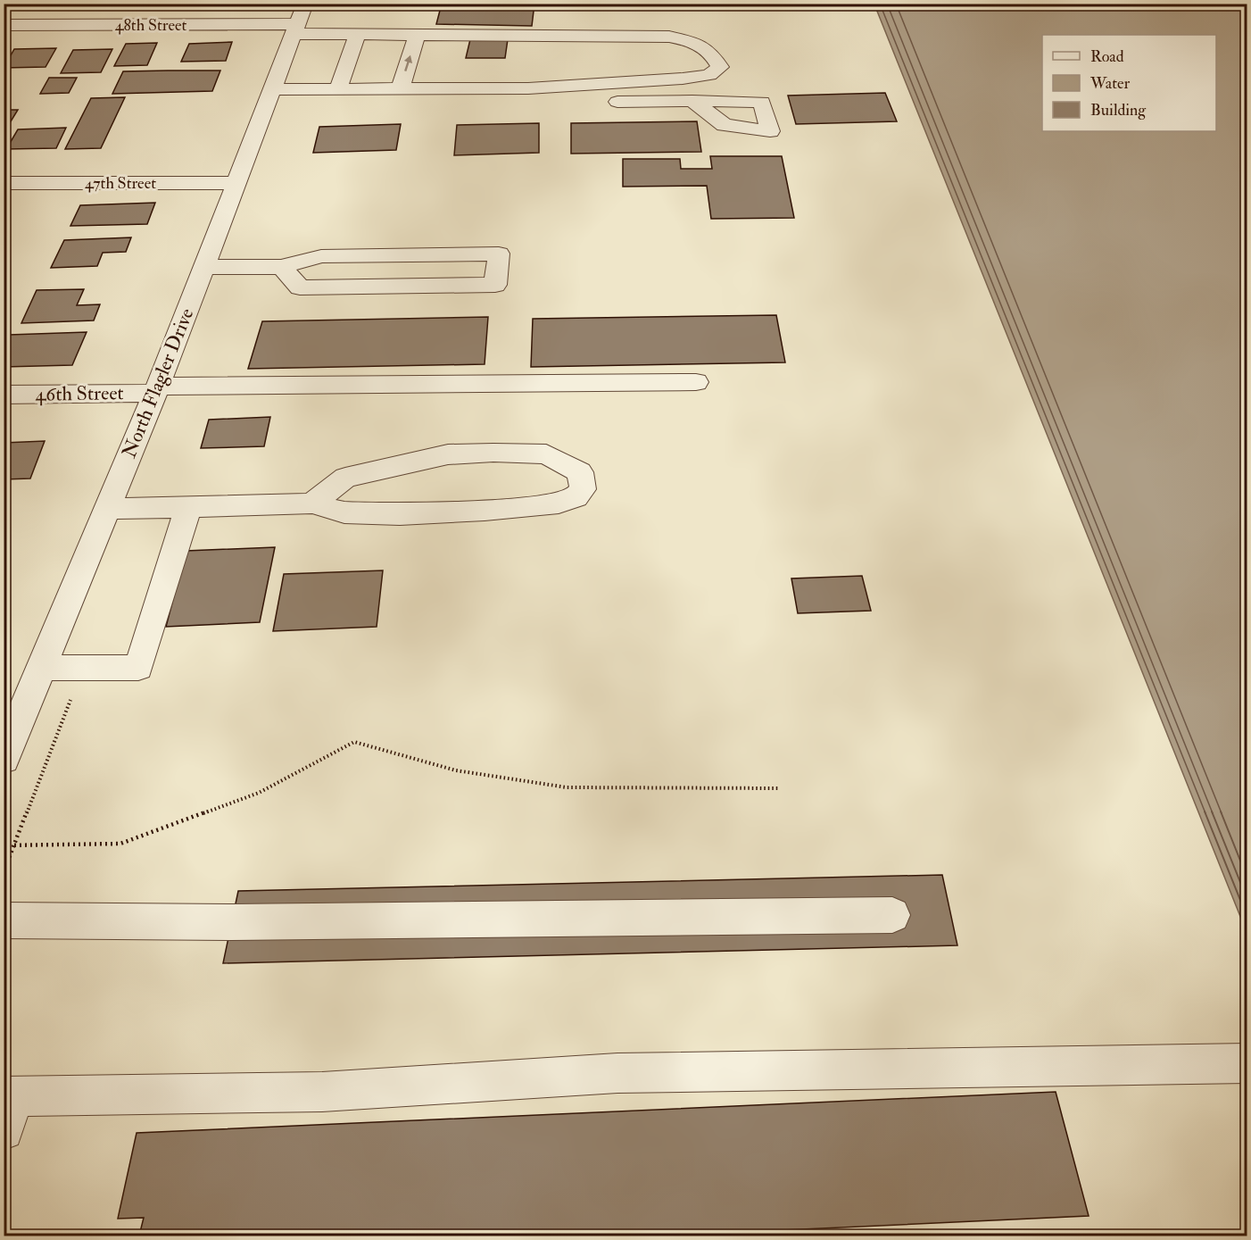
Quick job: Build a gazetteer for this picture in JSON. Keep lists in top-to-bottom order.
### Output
{
  "streets": {
    "street": [
      "48th Street",
      "47th Street",
      "North Flagler Drive",
      "46th Street"
    ]
  },
  "crossings": [
    ["48th Street", "North Flagler Drive"],
    ["47th Street", "North Flagler Drive"],
    ["North Flagler Drive", "46th Street"]
  ],
  "legend": ["Road", "Water", "Building"]
}
